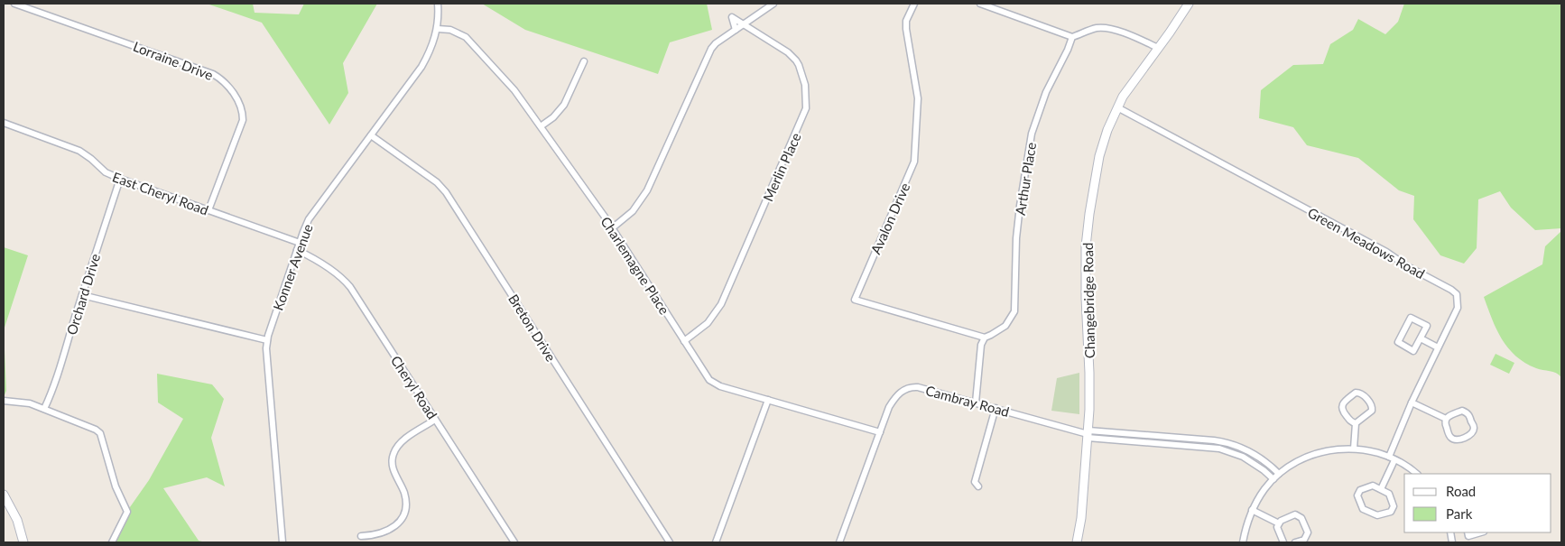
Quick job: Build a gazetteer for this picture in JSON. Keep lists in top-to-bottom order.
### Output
{
  "streets": {
    "main road": ["Changebridge Road"],
    "street": [
      "Lorraine Drive",
      "Merlin Place",
      "Arthur Place",
      "East Cheryl Road",
      "Avalon Drive",
      "Green Meadows Road",
      "Charlemagne Place",
      "Konner Avenue",
      "Orchard Drive",
      "Breton Drive",
      "Cheryl Road",
      "Cambray Road"
    ]
  },
  "crossings": [
    ["Lorraine Drive", "East Cheryl Road"],
    ["Merlin Place", "Charlemagne Place"],
    ["Arthur Place", "Avalon Drive"],
    ["East Cheryl Road", "Konner Avenue"],
    ["East Cheryl Road", "Orchard Drive"],
    ["Green Meadows Road", "Changebridge Road"],
    ["Charlemagne Place", "Konner Avenue"],
    ["Charlemagne Place", "Cambray Road"],
    ["Konner Avenue", "Breton Drive"],
    ["Konner Avenue", "Cheryl Road"],
    ["Changebridge Road", "Cambray Road"]
  ],
  "legend": ["Road", "Park"]
}
